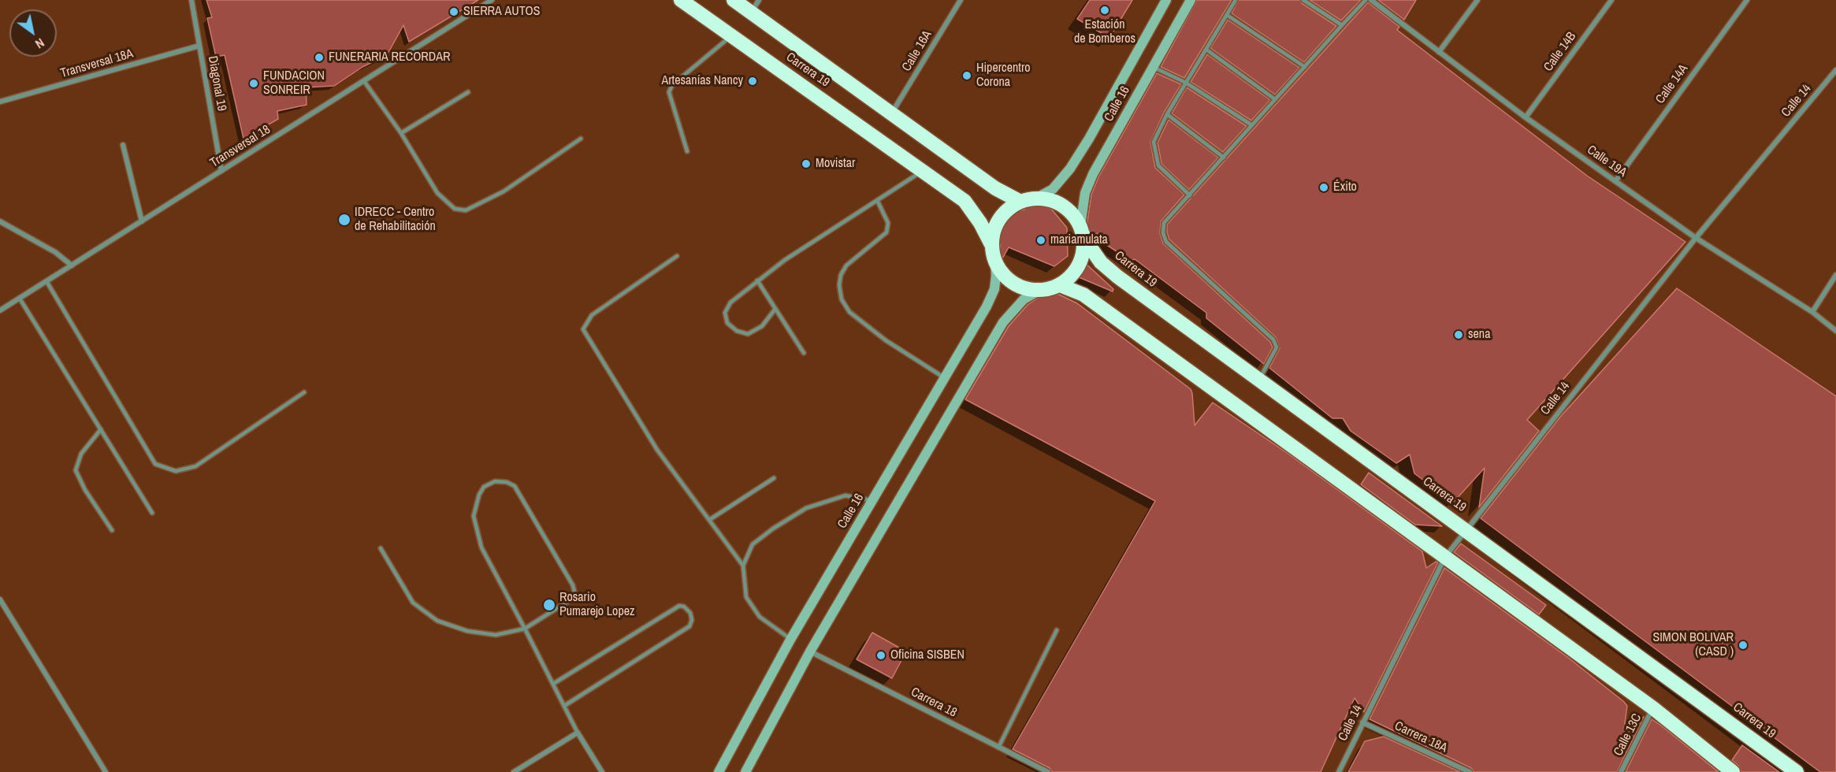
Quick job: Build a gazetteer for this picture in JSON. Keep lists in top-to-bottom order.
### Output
{
  "streets": {
    "highway": ["Carrera 19"],
    "main road": ["Calle 16"],
    "street": [
      "Calle 16A",
      "Calle 14B",
      "Transversal 18A",
      "Diagonal 19",
      "Calle 14A",
      "Calle 14",
      "Transversal 18",
      "Calle 19A",
      "Carrera 18",
      "Calle 13C",
      "Carrera 18A"
    ]
  },
  "crossings": [
    ["Calle 16A", "Carrera 19"],
    ["Calle 14B", "Calle 19A"],
    ["Transversal 18A", "Diagonal 19"],
    ["Carrera 19", "Calle 14"],
    ["Carrera 19", "Calle 16"],
    ["Diagonal 19", "Transversal 18"],
    ["Calle 14A", "Calle 19A"],
    ["Calle 14", "Calle 19A"],
    ["Calle 14", "Carrera 18A"]
  ],
  "places": [
    "Estación de Bomberos",
    "SIERRA AUTOS",
    "FUNERARIA RECORDAR",
    "Hipercentro Corona",
    "Artesanías Nancy",
    "FUNDACION SONREIR",
    "Movistar",
    "Éxito",
    "IDRECC - Centro de Rehabilitación",
    "mariamulata",
    "sena",
    "Rosario Pumarejo Lopez",
    "SIMON BOLIVAR (CASD )",
    "Oficina SISBEN"
  ],
  "north": "bottom right"
}
